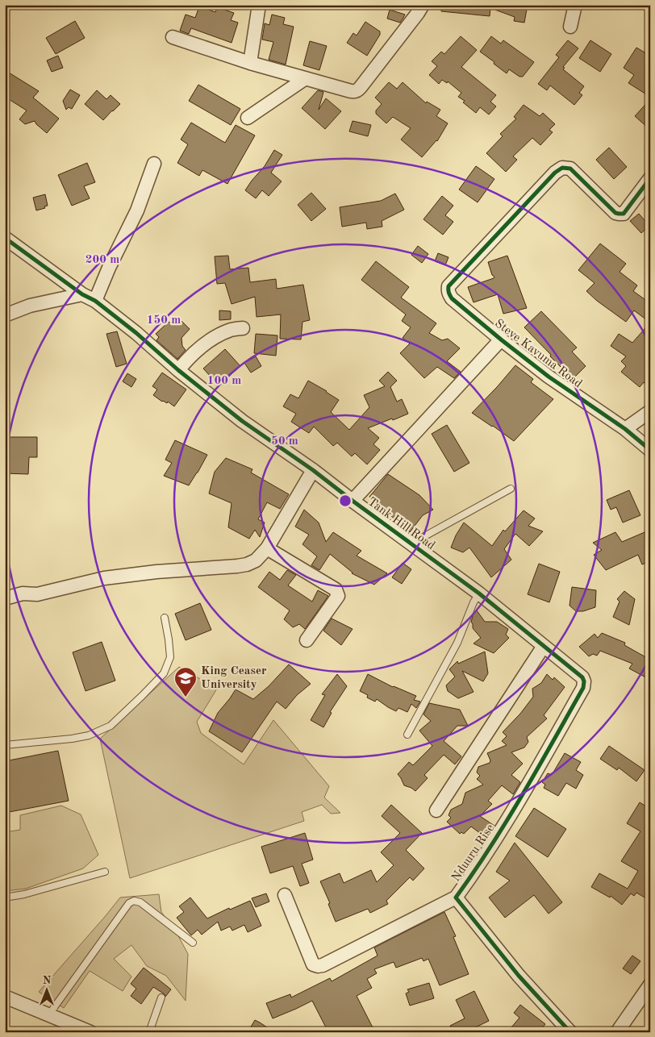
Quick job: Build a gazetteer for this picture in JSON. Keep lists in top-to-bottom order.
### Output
{
  "streets": {
    "street": ["Steve Kavuma Road", "Tank Hill Road", "Nduuru Rise"]
  },
  "crossings": [
    ["Tank Hill Road", "Nduuru Rise"]
  ],
  "places": {
    "school or university": ["King Ceaser University"]
  },
  "north": "top",
  "rings": [
    "200 m",
    "150 m",
    "100 m",
    "50 m"
  ]
}
